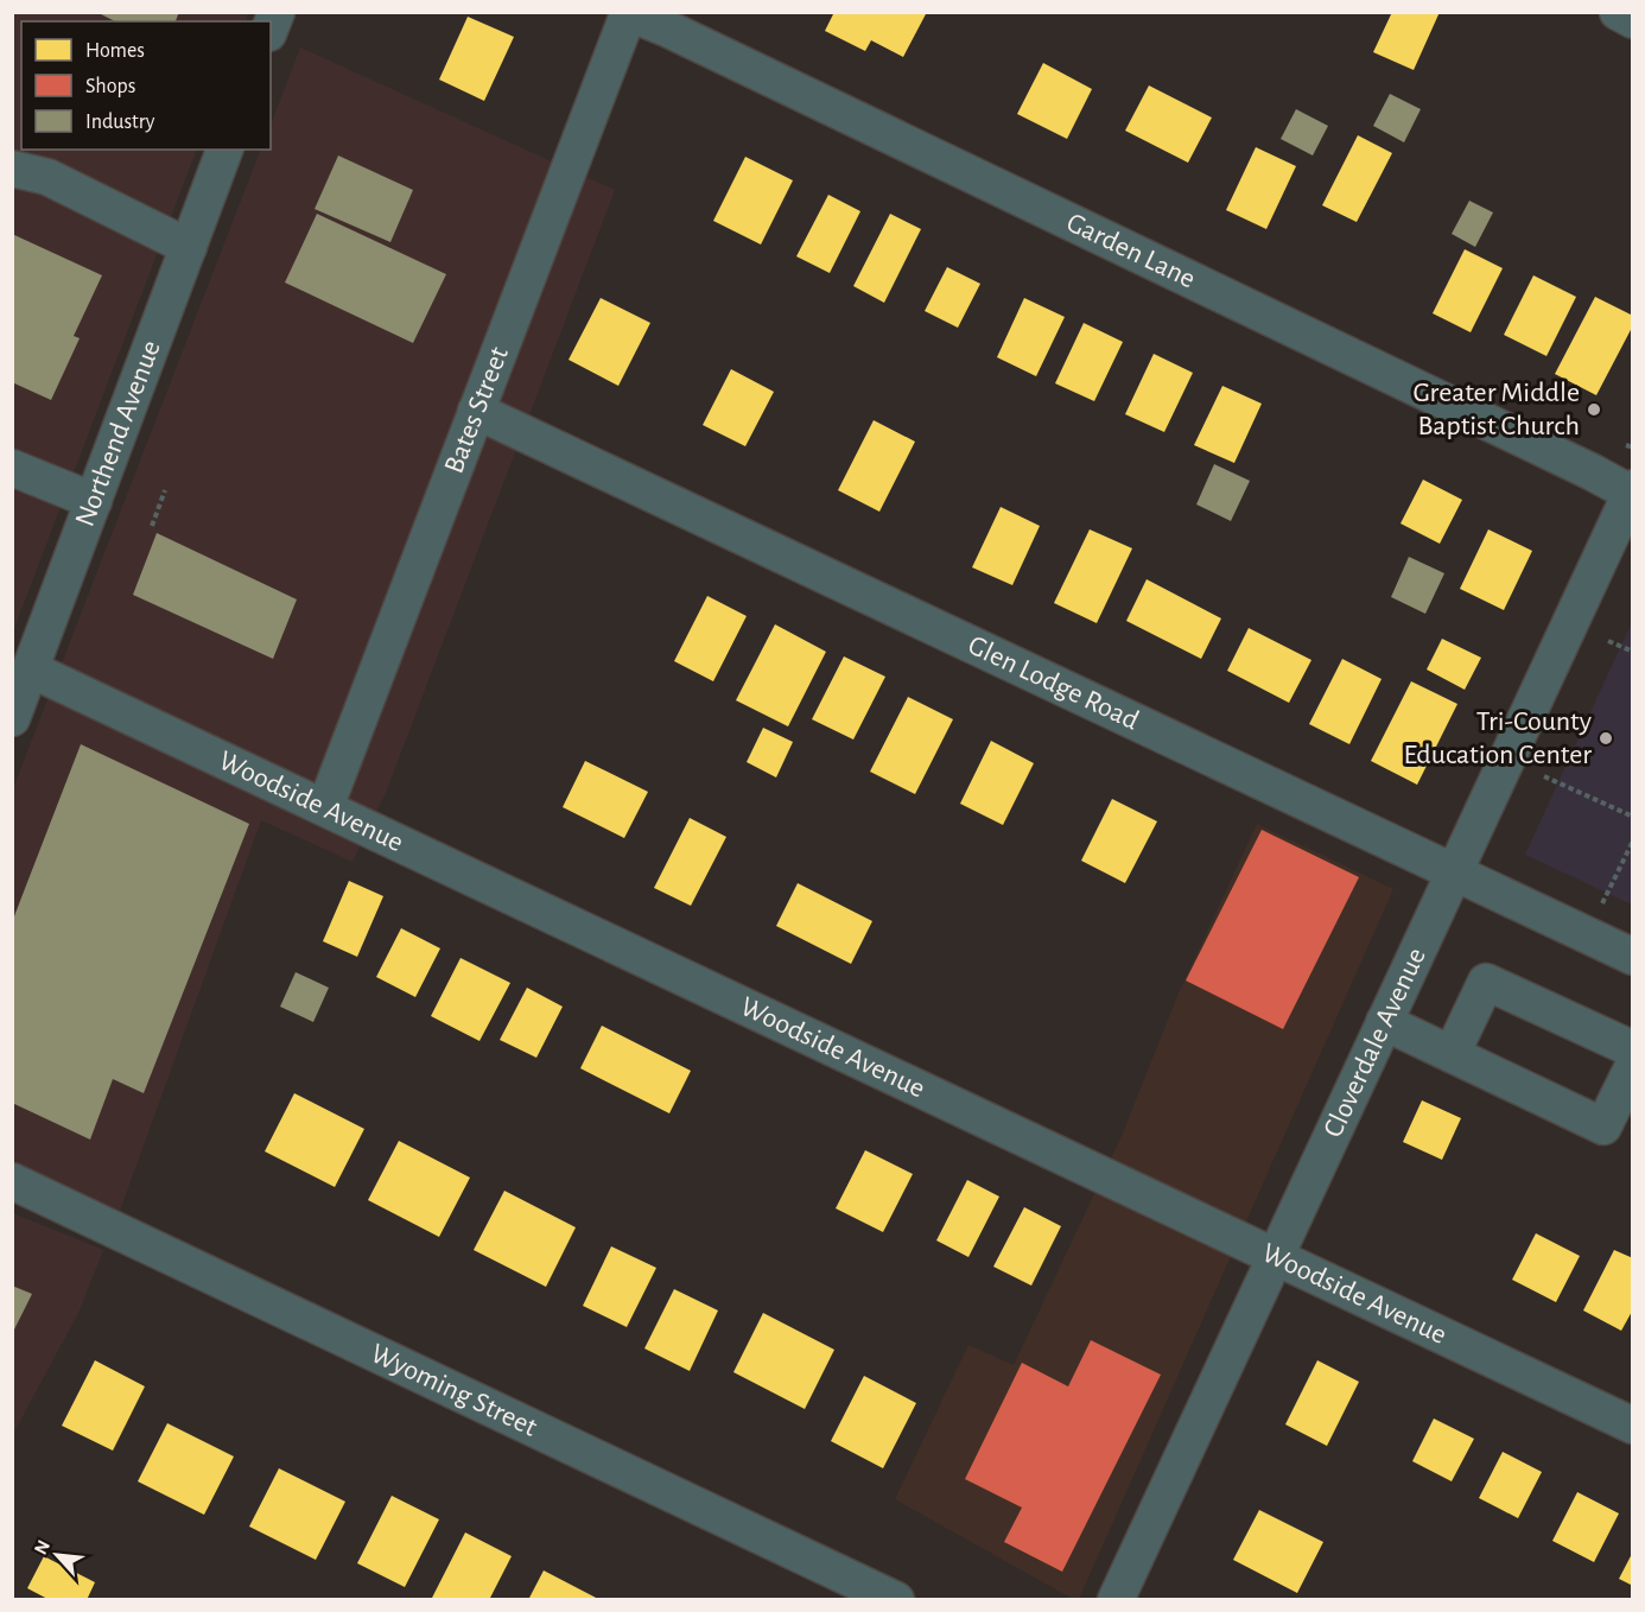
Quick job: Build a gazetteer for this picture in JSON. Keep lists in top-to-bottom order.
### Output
{
  "streets": {
    "street": [
      "Garden Lane",
      "Bates Street",
      "Northend Avenue",
      "Glen Lodge Road",
      "Woodside Avenue",
      "Cloverdale Avenue",
      "Wyoming Street"
    ]
  },
  "crossings": [
    ["Garden Lane", "Bates Street"],
    ["Garden Lane", "Cloverdale Avenue"],
    ["Bates Street", "Glen Lodge Road"],
    ["Bates Street", "Woodside Avenue"],
    ["Northend Avenue", "Woodside Avenue"],
    ["Glen Lodge Road", "Cloverdale Avenue"],
    ["Woodside Avenue", "Cloverdale Avenue"]
  ],
  "places": ["Greater Middle Baptist Church", "Tri-County Education Center"],
  "legend": ["Homes", "Shops", "Industry"],
  "north": "top left"
}
